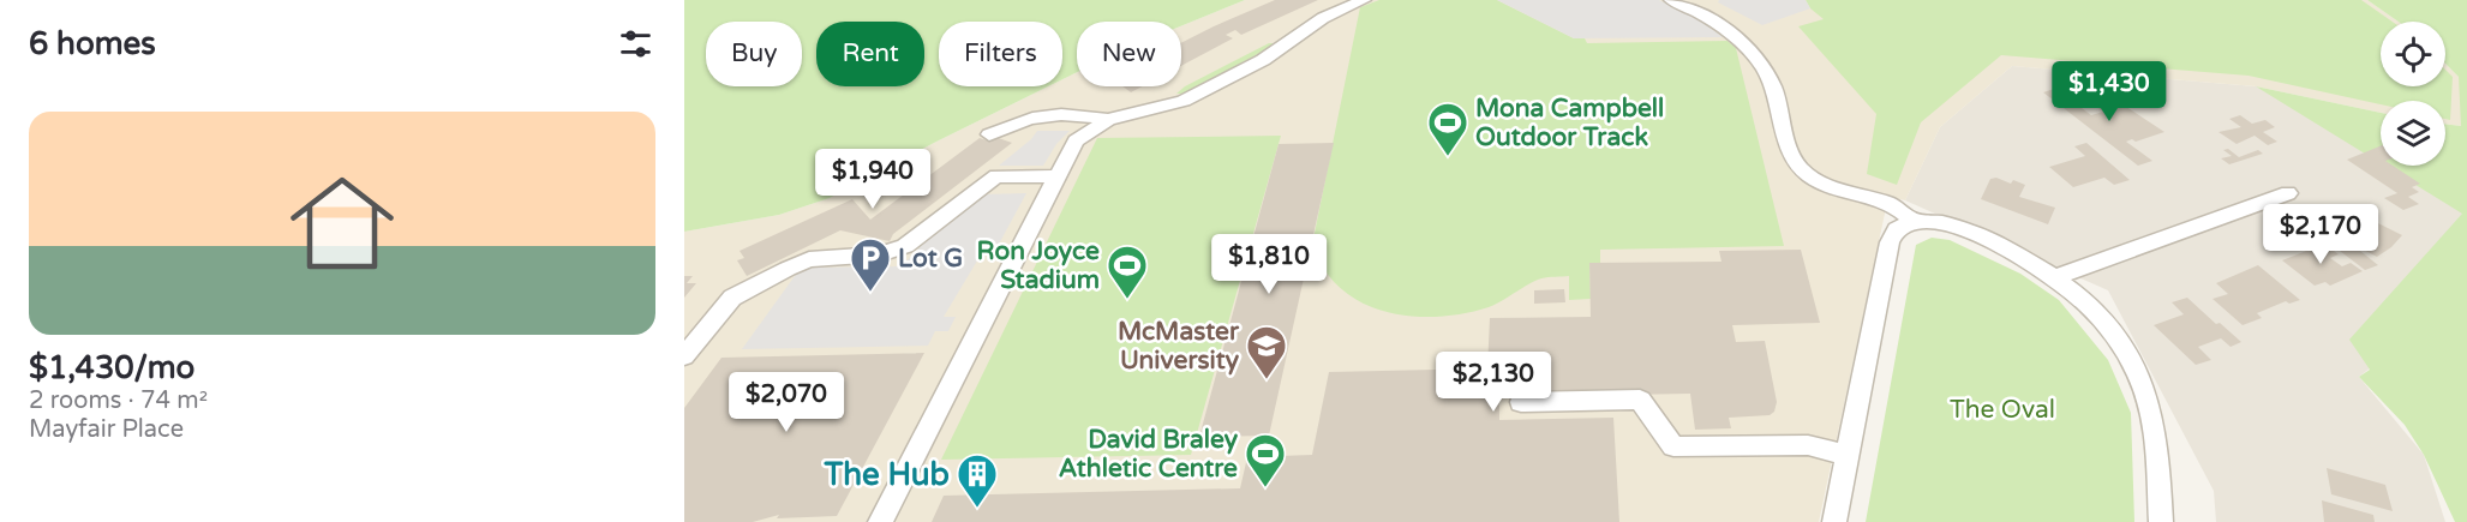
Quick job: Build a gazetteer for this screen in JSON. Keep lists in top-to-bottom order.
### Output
{
  "parks": ["The Oval"],
  "places": {
    "sports": ["Mona Campbell Outdoor Track", "Ron Joyce Stadium", "David Braley Athletic Centre"],
    "parking": ["Lot G"],
    "school or university": ["McMaster University"],
    "building": ["The Hub"]
  },
  "page": {
    "heading": "6 homes",
    "chip": [
      "Buy",
      "Rent",
      "Filters",
      "New"
    ],
    "price": [
      "$1,430",
      "$1,940",
      "$2,170",
      "$1,810",
      "$2,130",
      "$2,070"
    ],
    "list": [
      {
        "name": "$1,430/mo",
        "note": "2 rooms · 74 m² · Mayfair Place"
      }
    ]
  }
}
